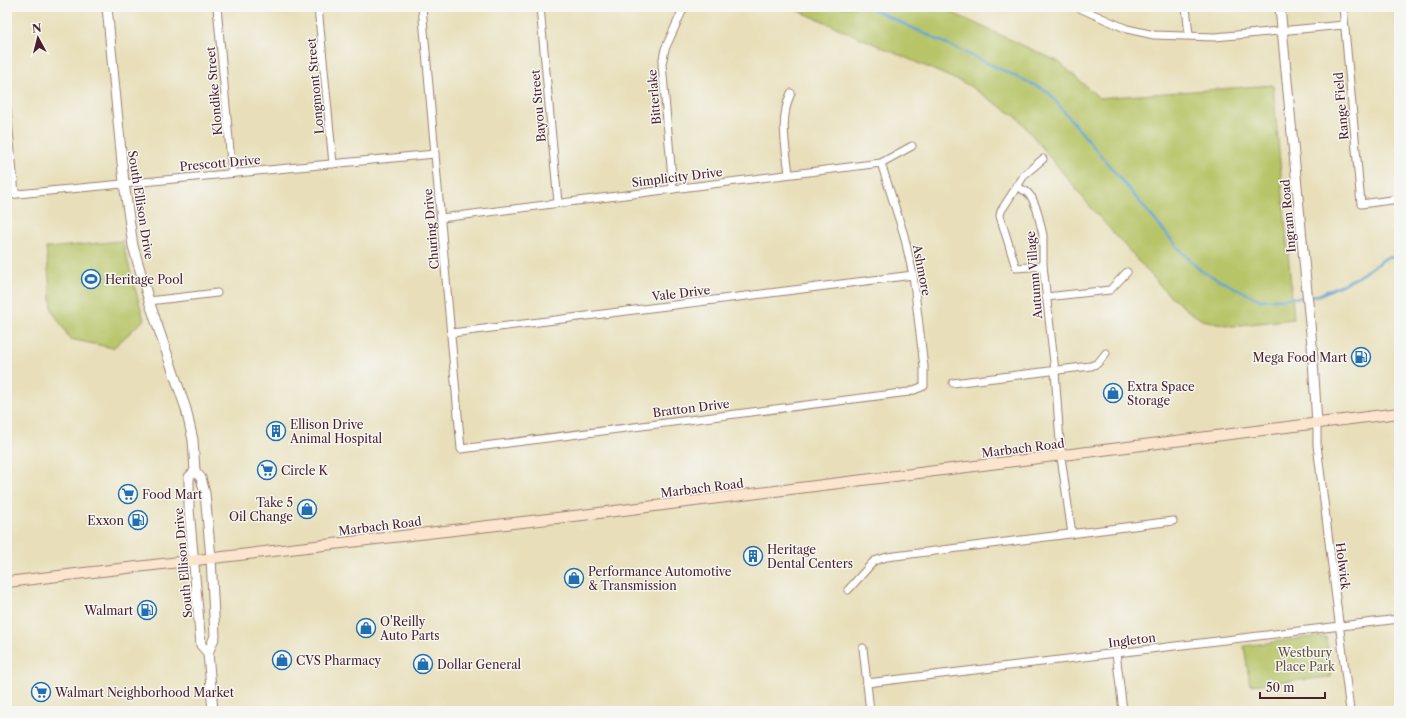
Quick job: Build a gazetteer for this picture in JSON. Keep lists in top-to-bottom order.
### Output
{
  "streets": {
    "main road": ["Marbach Road"],
    "street": [
      "Longmont Street",
      "Klondike Street",
      "Bitterlake",
      "Bayou Street",
      "Range Field",
      "Prescott Drive",
      "Simplicity Drive",
      "South Ellison Drive",
      "Ingram Road",
      "Churing Drive",
      "Ashmore",
      "Autumn Village",
      "Vale Drive",
      "Bratton Drive",
      "Holwick",
      "Ingleton"
    ]
  },
  "crossings": [
    ["Longmont Street", "Prescott Drive"],
    ["Klondike Street", "Prescott Drive"],
    ["Bitterlake", "Simplicity Drive"],
    ["Bayou Street", "Simplicity Drive"],
    ["Prescott Drive", "South Ellison Drive"],
    ["Prescott Drive", "Churing Drive"],
    ["Simplicity Drive", "Churing Drive"],
    ["Simplicity Drive", "Ashmore"],
    ["South Ellison Drive", "Marbach Road"],
    ["Ingram Road", "Marbach Road"],
    ["Ingram Road", "Holwick"],
    ["Churing Drive", "Vale Drive"],
    ["Churing Drive", "Bratton Drive"],
    ["Ashmore", "Vale Drive"],
    ["Ashmore", "Bratton Drive"],
    ["Autumn Village", "Marbach Road"],
    ["Marbach Road", "Holwick"],
    ["Holwick", "Ingleton"]
  ],
  "parks": ["Westbury Place Park"],
  "places": {
    "sports": ["Heritage Pool"],
    "fuel station": ["Mega Food Mart", "Exxon", "Walmart"],
    "shop": [
      "Extra Space Storage",
      "Take 5 Oil Change",
      "Performance Automotive & Transmission",
      "O'Reilly Auto Parts",
      "CVS Pharmacy",
      "Dollar General"
    ],
    "building": ["Ellison Drive Animal Hospital", "Heritage Dental Centers"],
    "supermarket": ["Circle K", "Food Mart", "Walmart Neighborhood Market"]
  },
  "scale_bar": "50 m",
  "north": "top"
}
